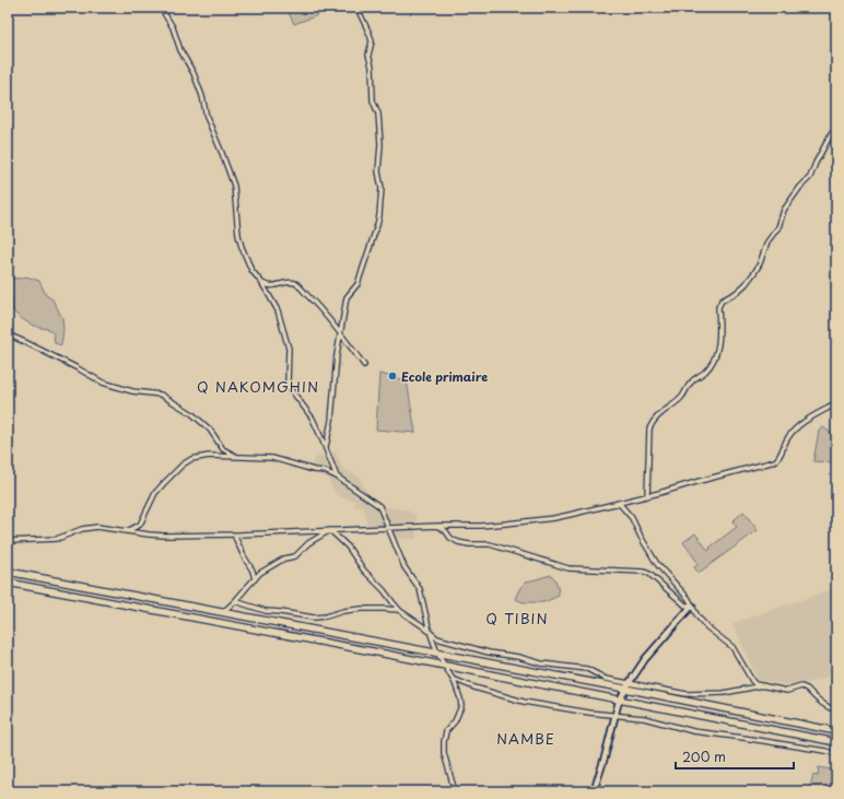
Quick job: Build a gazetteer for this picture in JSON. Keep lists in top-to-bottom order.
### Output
{
  "districts": ["Q NAKOMGHIN", "Q TIBIN", "NAMBE"],
  "places": ["Ecole primaire"],
  "scale_bar": "200 m"
}
